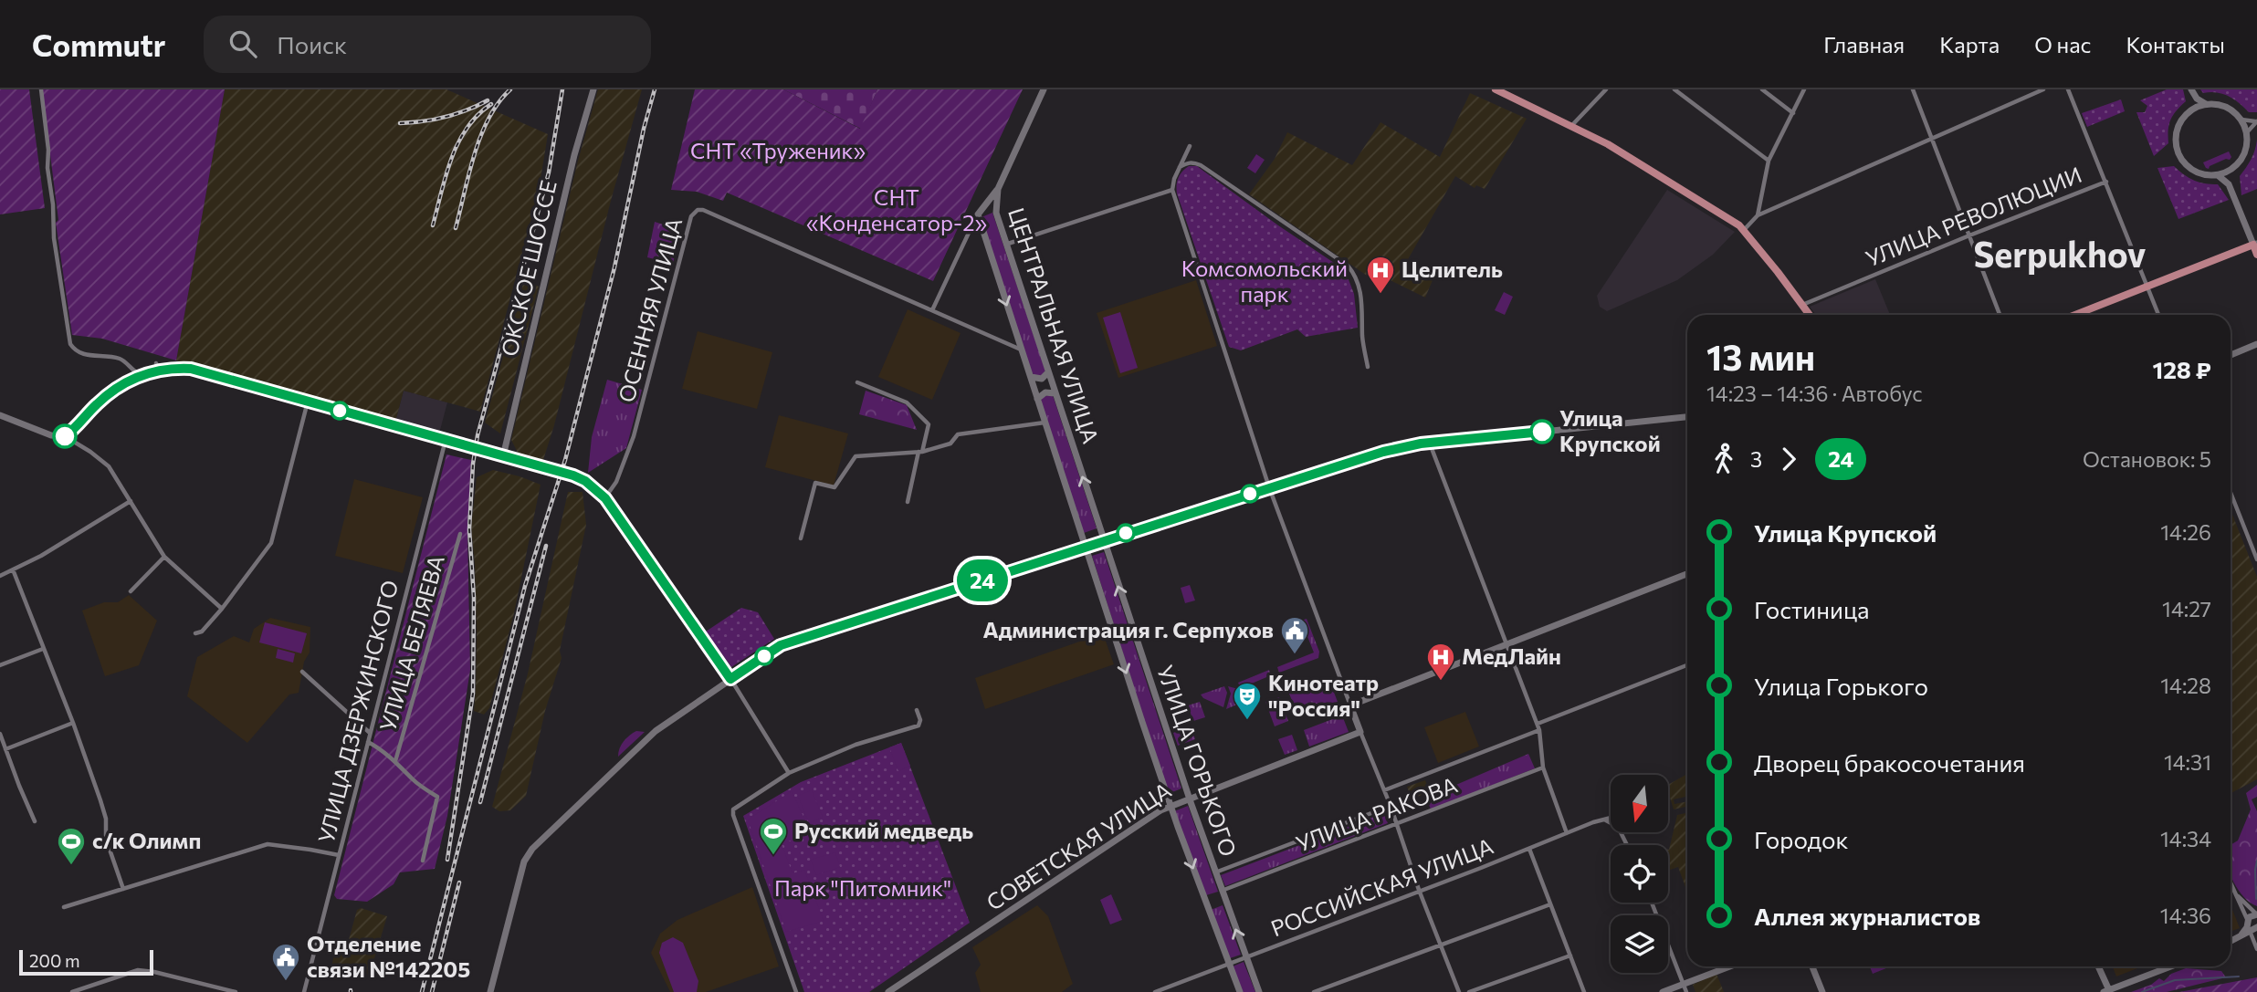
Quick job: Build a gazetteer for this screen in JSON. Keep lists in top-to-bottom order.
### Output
{
  "streets": {
    "street": [
      "УЛИЦА РЕВОЛЮЦИИ",
      "ОКСКОЕ ШОССЕ",
      "ОСЕННЯЯ УЛИЦА",
      "ЦЕНТРАЛЬНАЯ УЛИЦА",
      "УЛИЦА БЕЛЯЕВА",
      "УЛИЦА ДЗЕРЖИНСКОГО",
      "УЛИЦА ГОРЬКОГО",
      "УЛИЦА РАКОВА",
      "СОВЕТСКАЯ УЛИЦА",
      "РОССИЙСКАЯ УЛИЦА"
    ]
  },
  "crossings": [
    ["ОСЕННЯЯ УЛИЦА", "ЦЕНТРАЛЬНАЯ УЛИЦА"],
    ["ЦЕНТРАЛЬНАЯ УЛИЦА", "УЛИЦА ГОРЬКОГО"],
    ["УЛИЦА ГОРЬКОГО", "УЛИЦА РАКОВА"],
    ["УЛИЦА ГОРЬКОГО", "СОВЕТСКАЯ УЛИЦА"],
    ["УЛИЦА ГОРЬКОГО", "РОССИЙСКАЯ УЛИЦА"]
  ],
  "districts": ["Serpukhov"],
  "parks": [
    "СНТ «Труженик»",
    "СНТ «Конденсатор-2»",
    "Комсомольский парк",
    "Парк \"Питомник\""
  ],
  "places": {
    "hospital": ["Целитель", "МедЛайн"],
    "other": ["Улица Крупской"],
    "public building": ["Администрация г. Серпухов", "Отделение связи №142205"],
    "theatre": ["Кинотеатр \"Россия\""],
    "sports": ["Русский медведь", "с/к Олимп"]
  },
  "lines": ["bus line 24"],
  "scale_bar": "200 m",
  "north": "bottom",
  "page": {
    "header": "Commutr",
    "search": "Поиск",
    "nav": [
      "Главная",
      "Карта",
      "О нас",
      "Контакты"
    ],
    "on_map": "24",
    "heading": ["13 мин", "14:23 – 14:36 · Автобус", "128 ₽"],
    "legs": ["3", "24", "Остановок: 5"],
    "list": [
      {
        "name": "Улица Крупской",
        "value": "14:26"
      },
      {
        "name": "Гостиница",
        "value": "14:27"
      },
      {
        "name": "Улица Горького",
        "value": "14:28"
      },
      {
        "name": "Дворец бракосочетания",
        "value": "14:31"
      },
      {
        "name": "Городок",
        "value": "14:34"
      },
      {
        "name": "Аллея журналистов",
        "value": "14:36"
      }
    ],
    "scale": "200 m"
  }
}
